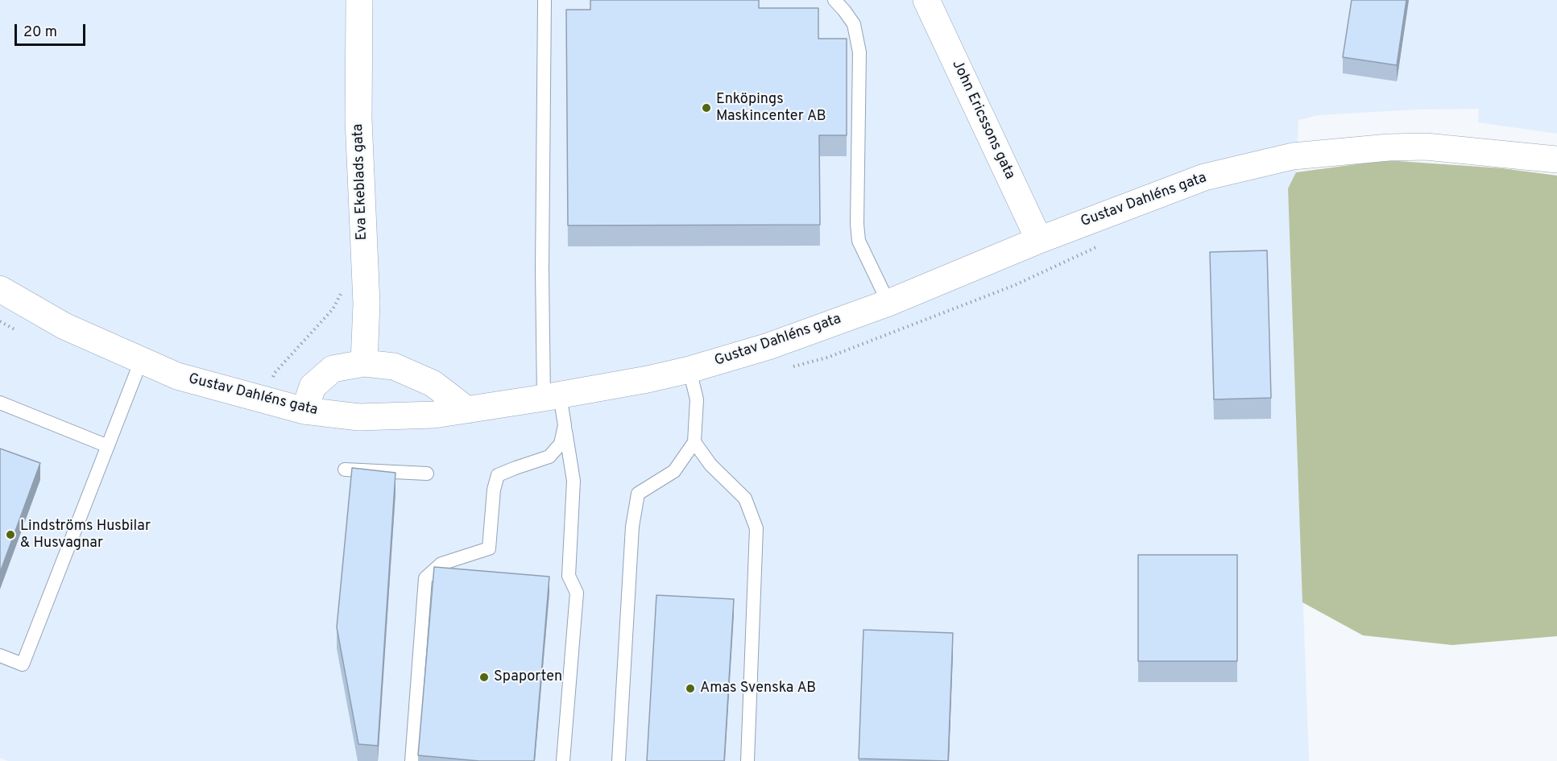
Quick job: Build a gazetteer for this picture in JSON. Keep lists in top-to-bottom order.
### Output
{
  "streets": {
    "street": ["John Ericssons gata", "Eva Ekeblads gata", "Gustav Dahléns gata"]
  },
  "crossings": [
    ["John Ericssons gata", "Gustav Dahléns gata"]
  ],
  "places": [
    "Enköpings Maskincenter AB",
    "Lindströms Husbilar & Husvagnar",
    "Spaporten",
    "Amas Svenska AB"
  ],
  "scale_bar": "20 m"
}
